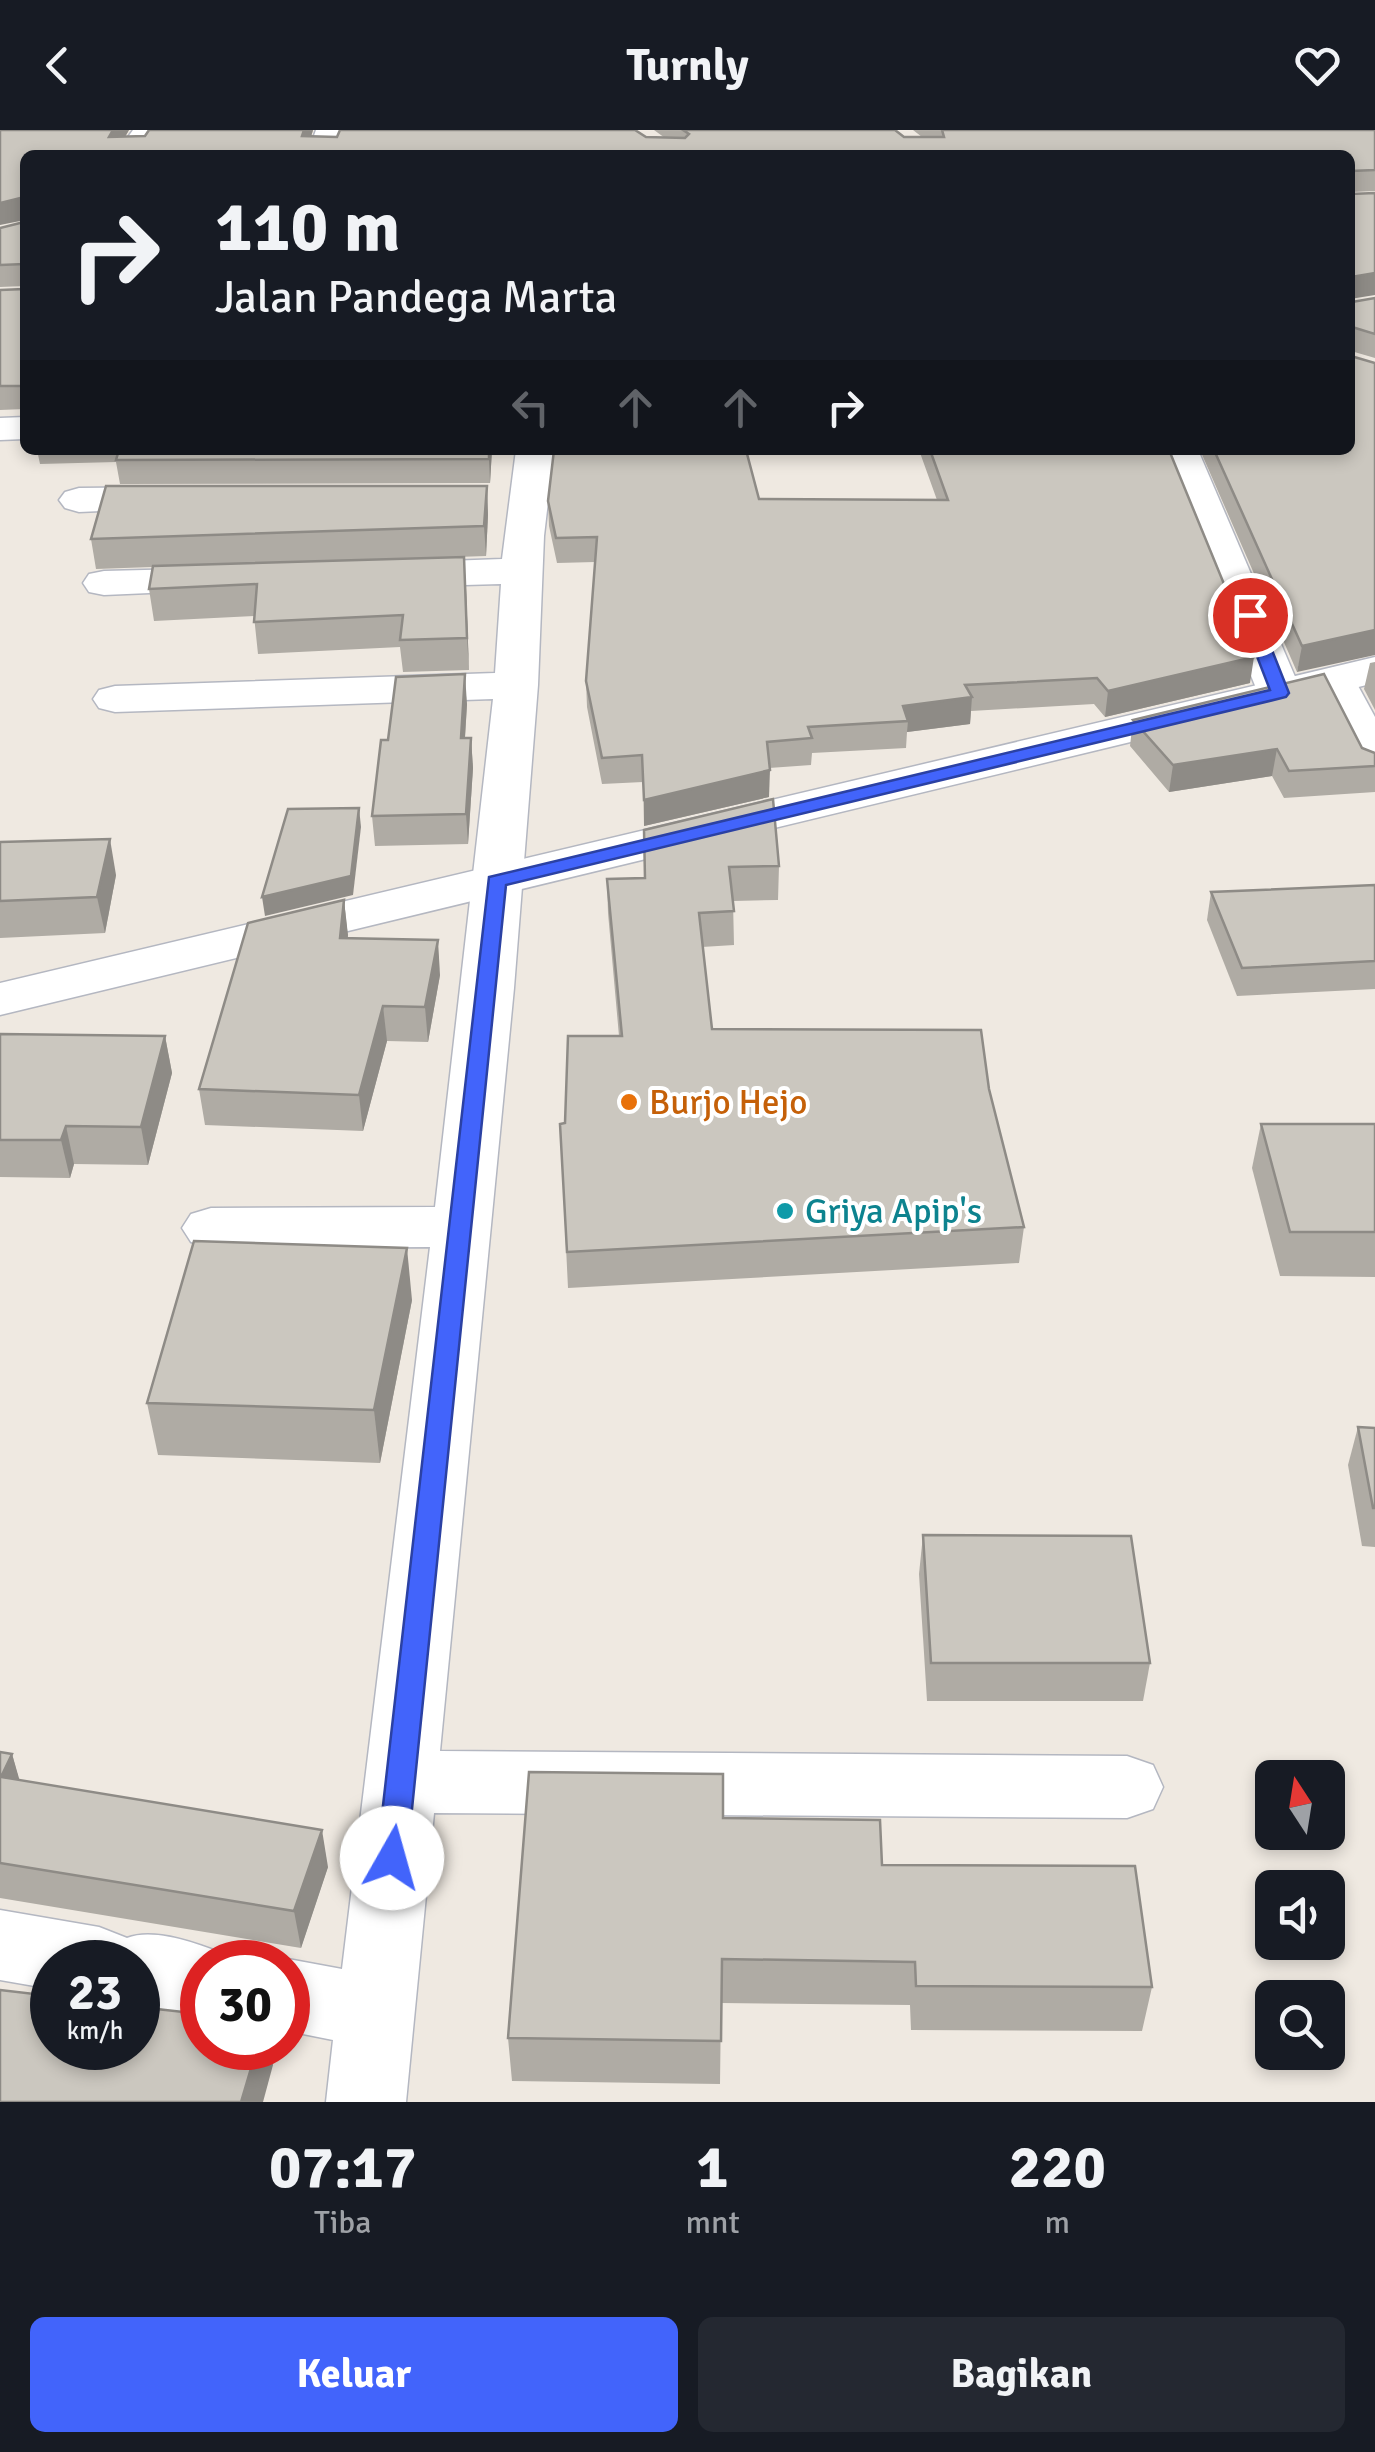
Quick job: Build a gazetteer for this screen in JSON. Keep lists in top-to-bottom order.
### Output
{
  "places": ["Burjo Hejo", "Griya Apip's"],
  "north": "top",
  "page": {
    "header": "Turnly",
    "turn": ["110 m", "Jalan Pandega Marta"],
    "speed": "23 km/h",
    "limit": "30",
    "eta": [
      "07:17",
      "Tiba",
      "1",
      "mnt",
      "220",
      "m"
    ],
    "buttons": ["Keluar", "Bagikan"]
  }
}
